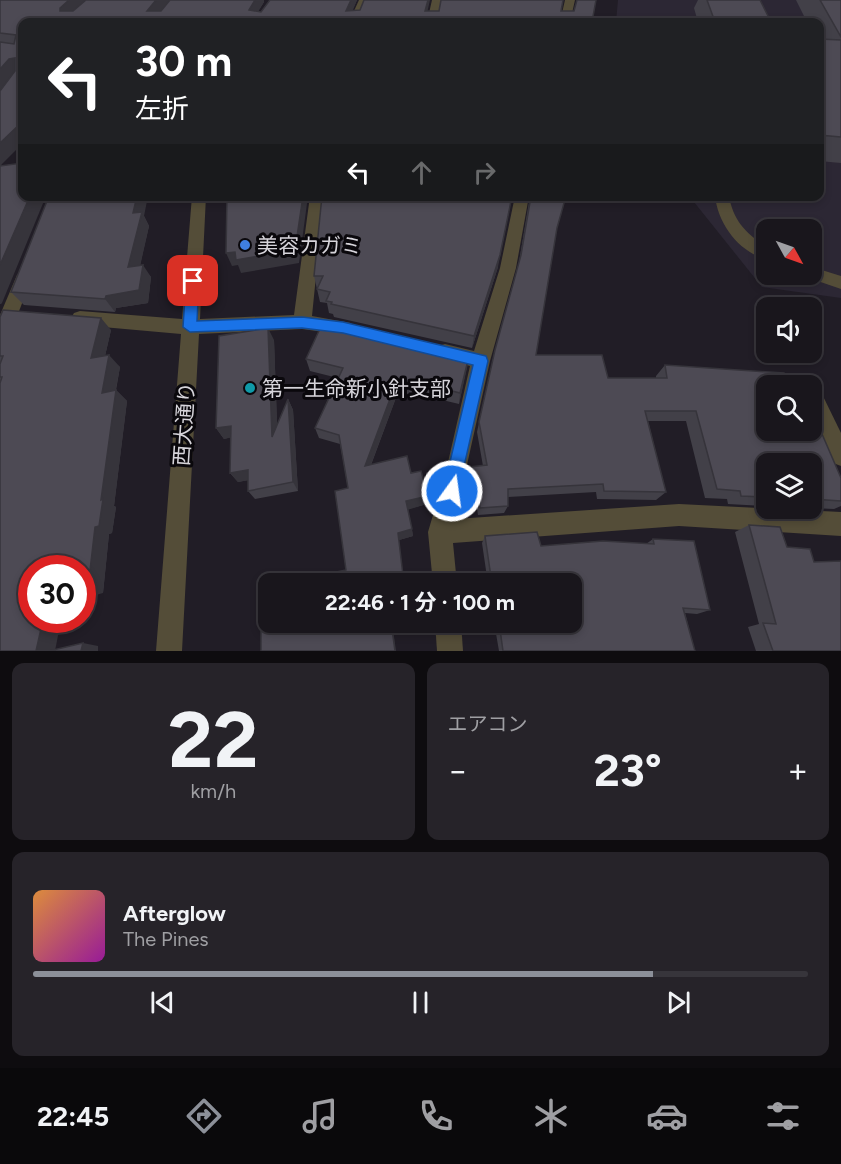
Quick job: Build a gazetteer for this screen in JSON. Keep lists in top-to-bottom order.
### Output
{
  "streets": {
    "street": ["西大通り"]
  },
  "places": ["美容カガミ", "第一生命新小針支部"],
  "north": "bottom right",
  "page": {
    "turn": ["30 m", "左折"],
    "limit": "30",
    "trip": "22:46 · 1 分 · 100 m",
    "tile": [
      ["22", "km/h"],
      "エアコン"
    ],
    "heat": ["−", "23°", "+"],
    "song": ["Afterglow", "The Pines"],
    "tabs": "22:45"
  }
}
